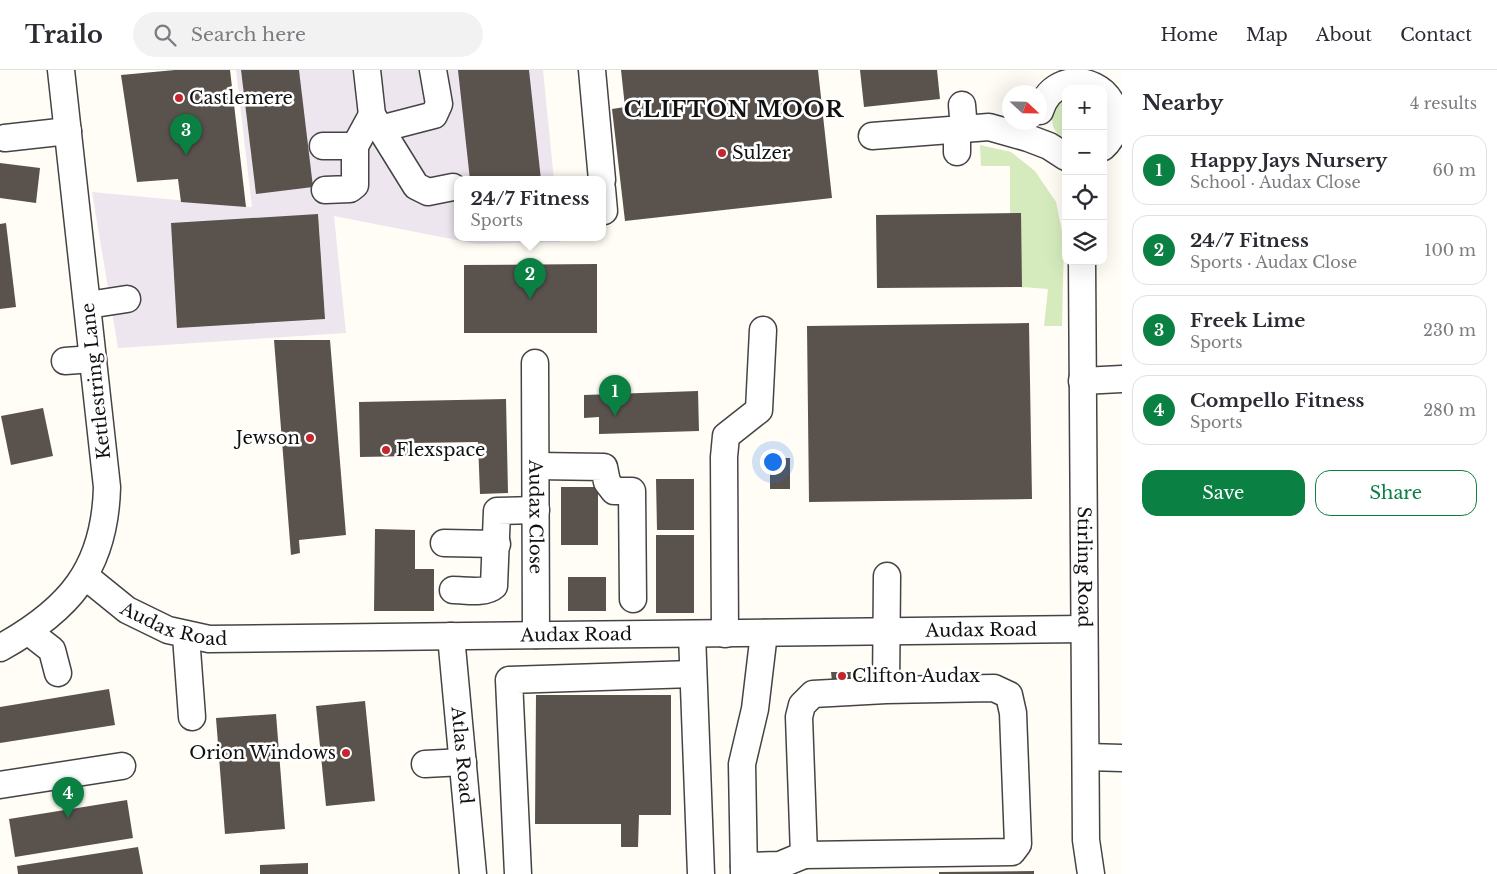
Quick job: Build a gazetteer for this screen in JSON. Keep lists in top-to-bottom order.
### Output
{
  "streets": {
    "street": [
      "Kettlestring Lane",
      "Audax Close",
      "Stirling Road",
      "Audax Road",
      "Atlas Road"
    ]
  },
  "crossings": [
    ["Kettlestring Lane", "Audax Road"],
    ["Audax Close", "Audax Road"],
    ["Stirling Road", "Audax Road"],
    ["Audax Road", "Atlas Road"]
  ],
  "districts": ["CLIFTON MOOR"],
  "places": [
    "Castlemere",
    "Sulzer",
    "Jewson",
    "Flexspace",
    "Clifton Audax",
    "Orion Windows"
  ],
  "north": "right",
  "page": {
    "header": "Trailo",
    "search": "Search here",
    "nav": [
      "Home",
      "Map",
      "About",
      "Contact"
    ],
    "heading": ["Nearby", "4 results"],
    "map_buttons": ["+", "−"],
    "pins": [
      "3",
      "2",
      "1",
      "4"
    ],
    "list": [
      {
        "mark": "1",
        "name": "Happy Jays Nursery",
        "note": "School · Audax Close",
        "value": "60 m"
      },
      {
        "mark": "2",
        "name": "24/7 Fitness",
        "note": "Sports · Audax Close",
        "value": "100 m"
      },
      {
        "mark": "3",
        "name": "Freek Lime",
        "note": "Sports",
        "value": "230 m"
      },
      {
        "mark": "4",
        "name": "Compello Fitness",
        "note": "Sports",
        "value": "280 m"
      }
    ],
    "popup": ["24/7 Fitness", "Sports"],
    "buttons": ["Save", "Share"]
  }
}
